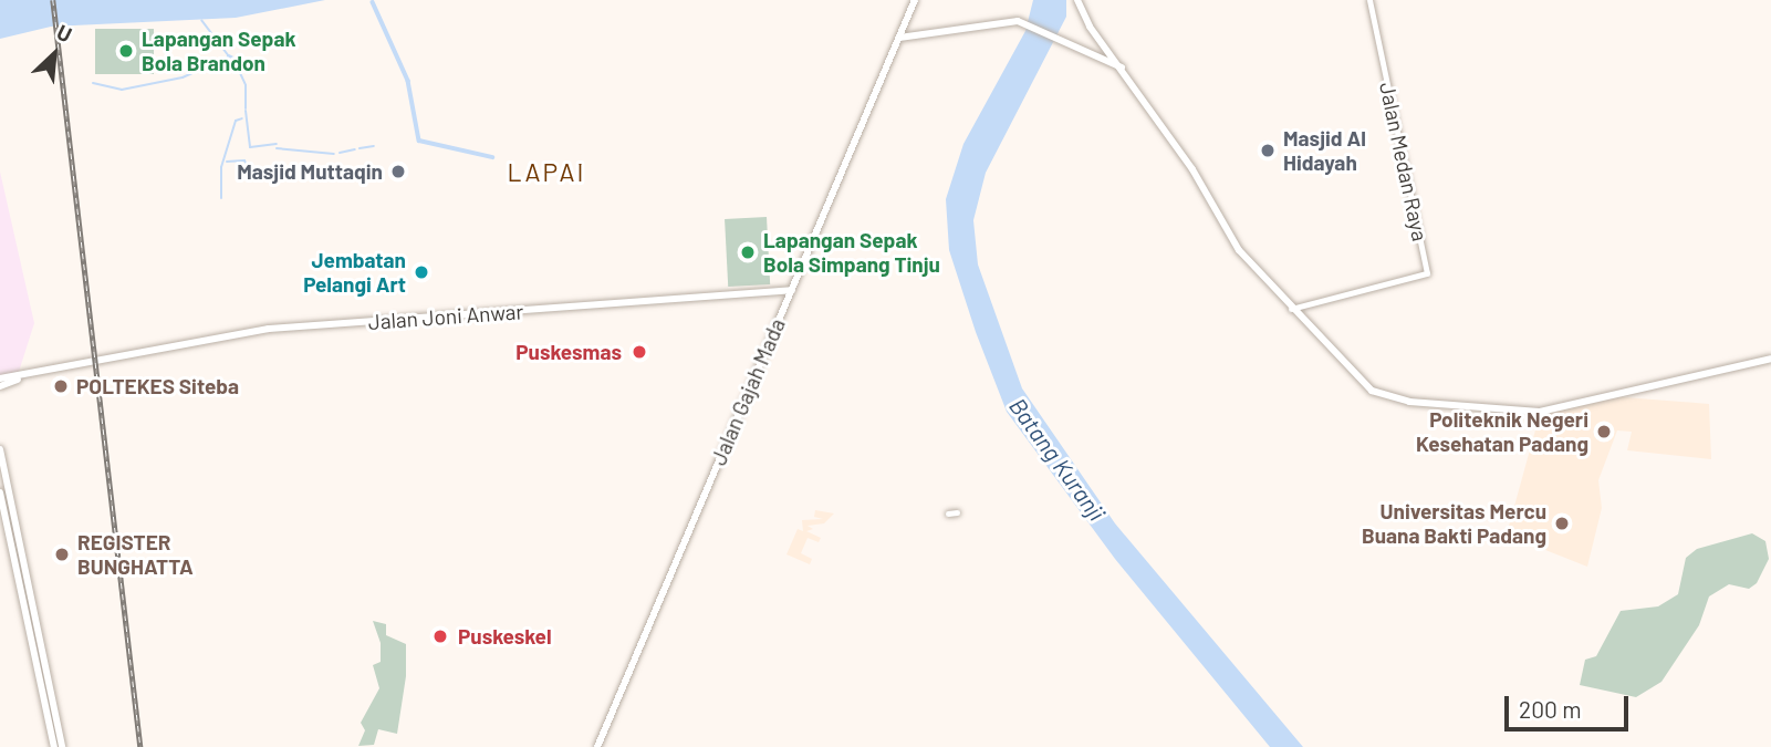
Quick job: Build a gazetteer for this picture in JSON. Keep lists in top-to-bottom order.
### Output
{
  "streets": {
    "main road": ["Jalan Joni Anwar", "Jalan Gajah Mada"],
    "street": ["Jalan Medan Raya"]
  },
  "crossings": [
    ["Jalan Joni Anwar", "Jalan Gajah Mada"]
  ],
  "districts": ["LAPAI"],
  "water": ["Batang Kuranji"],
  "places": [
    "Lapangan Sepak Bola Brandon",
    "Masjid Al Hidayah",
    "Masjid Muttaqin",
    "Lapangan Sepak Bola Simpang Tinju",
    "Jembatan Pelangi Art",
    "Puskesmas",
    "POLTEKES Siteba",
    "Politeknik Negeri Kesehatan Padang",
    "Universitas Mercu Buana Bakti Padang",
    "REGISTER BUNGHATTA",
    "Puskeskel"
  ],
  "scale_bar": "200 m",
  "north": "top right"
}
